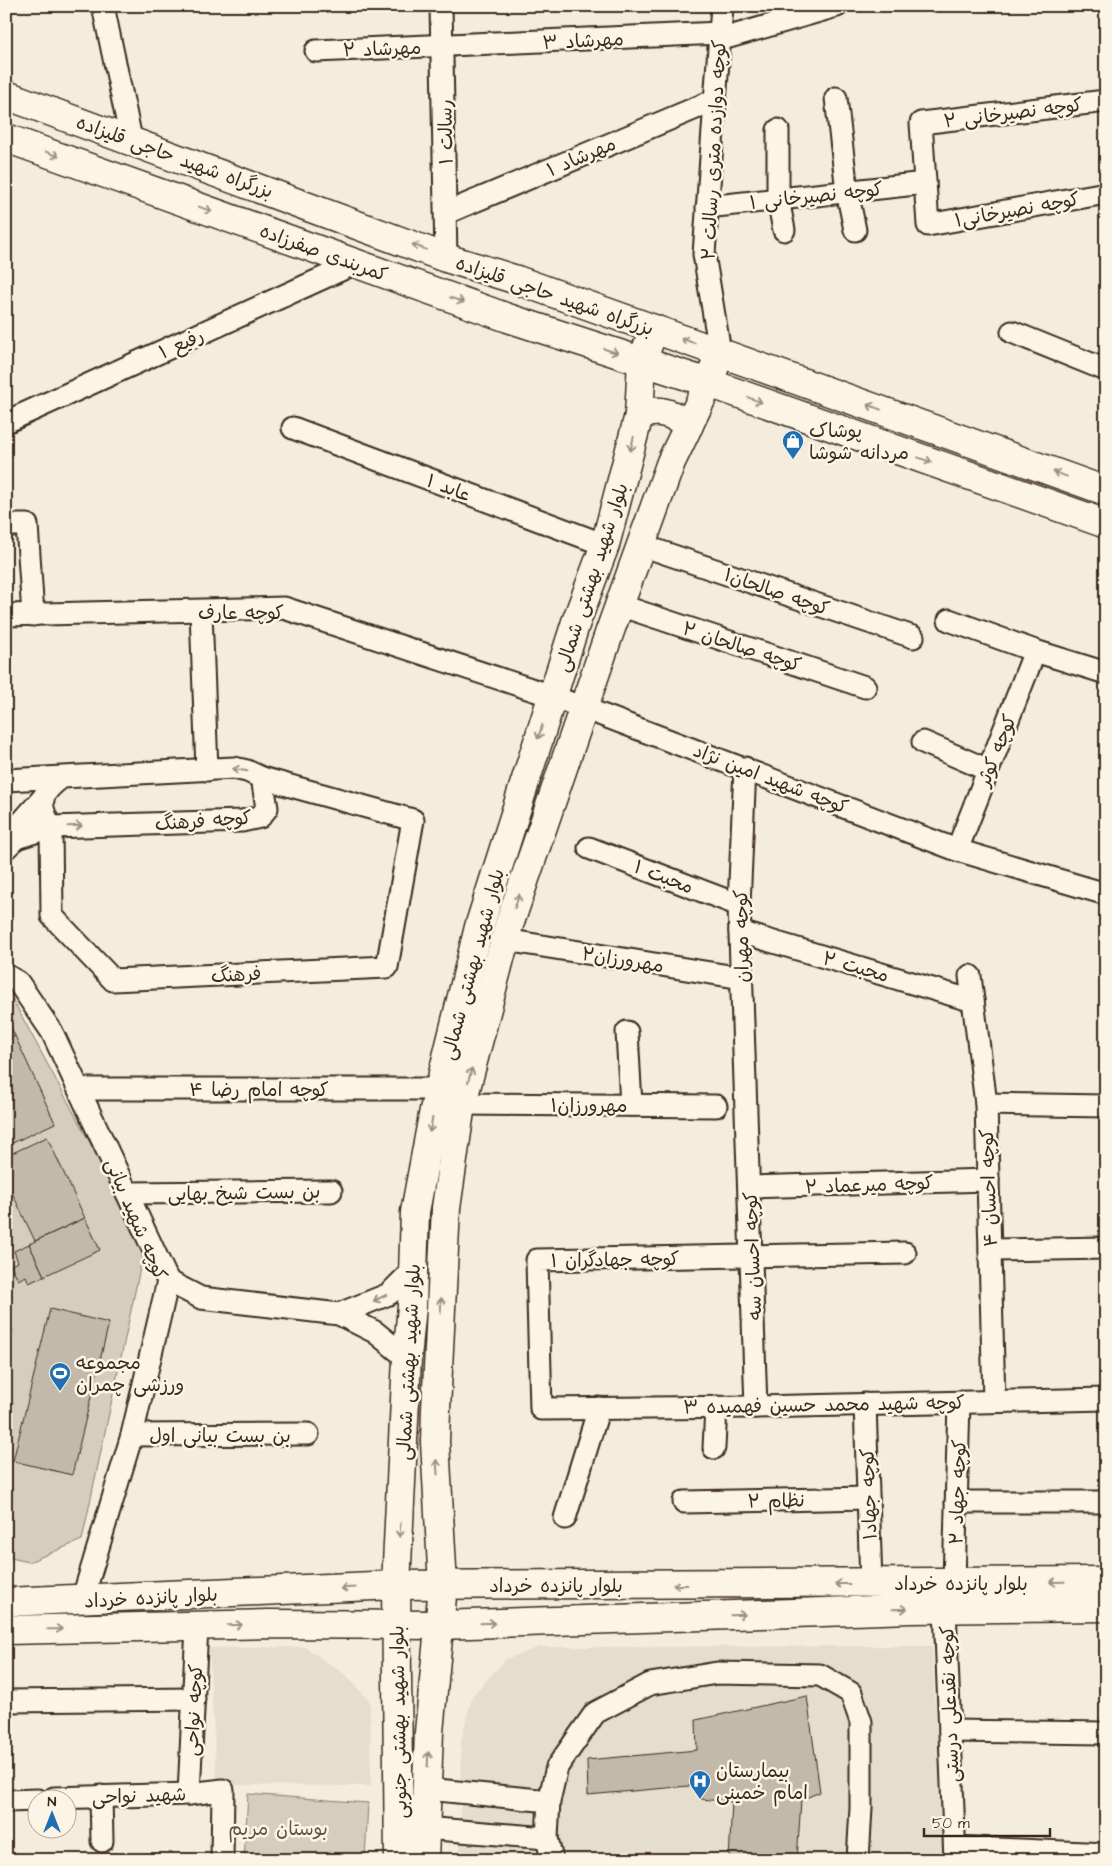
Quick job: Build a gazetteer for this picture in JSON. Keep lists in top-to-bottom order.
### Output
{
  "streets": {
    "main road": [
      "بزرگراه شهید حاجی قلیزاده",
      "کمربندی صفرزاده",
      "بلوار شهید بهشتی شمالی",
      "بلوار پانزده خرداد",
      "بلوار شهید بهشتی جنوبی"
    ],
    "street": [
      "مهرشاد ۳",
      "مهرشاد ۲",
      "کوچه نصیرخانی ۲",
      "رسالت ۱",
      "کوچه دوازده متری رسالت ۲",
      "مهرشاد ۱",
      "کوچه نصیرخانی ۱",
      "کوچه نصیرخانی۱",
      "رفیع ۱",
      "عابد ۱",
      "کوچه صالحان۱",
      "کوچه عارف",
      "کوچه صالحان ۲",
      "کوچه کوثر",
      "کوچه شهید امین نژاد",
      "کوچه فرهنگ",
      "محبت ۱",
      "کوچه مهران",
      "مهرورزان۲",
      "محبت ۲",
      "فرهنگ",
      "کوچه امام رضا ۴",
      "مهرورزان۱",
      "کوچه میرعماد ۲",
      "کوچه احسان ۴",
      "بن بست شیخ بهایی",
      "کوچه شهید بیانی",
      "کوچه احسان سه",
      "کوچه جهادگران ۱",
      "کوچه شهید محمد حسین فهمیده ۳",
      "بن بست بیانی اول",
      "کوچه جهاد ۲",
      "کوچه جهاد۱",
      "نظام ۲",
      "کوچه نقدعلی درستی",
      "کوچه نواحی",
      "شهید نواحی"
    ]
  },
  "crossings": [
    ["مهرشاد ۳", "مهرشاد ۲"],
    ["مهرشاد ۳", "رسالت ۱"],
    ["مهرشاد ۳", "کوچه دوازده متری رسالت ۲"],
    ["مهرشاد ۲", "رسالت ۱"],
    ["کوچه نصیرخانی ۲", "کوچه نصیرخانی ۱"],
    ["کوچه نصیرخانی ۲", "کوچه نصیرخانی۱"],
    ["رسالت ۱", "بزرگراه شهید حاجی قلیزاده"],
    ["رسالت ۱", "مهرشاد ۱"],
    ["کوچه دوازده متری رسالت ۲", "بزرگراه شهید حاجی قلیزاده"],
    ["کوچه دوازده متری رسالت ۲", "مهرشاد ۱"],
    ["کوچه دوازده متری رسالت ۲", "کوچه نصیرخانی ۱"],
    ["کوچه دوازده متری رسالت ۲", "بلوار شهید بهشتی شمالی"],
    ["بزرگراه شهید حاجی قلیزاده", "بلوار شهید بهشتی شمالی"],
    ["کوچه نصیرخانی ۱", "کوچه نصیرخانی۱"],
    ["کمربندی صفرزاده", "رفیع ۱"],
    ["کمربندی صفرزاده", "بلوار شهید بهشتی شمالی"],
    ["عابد ۱", "بلوار شهید بهشتی شمالی"],
    ["بلوار شهید بهشتی شمالی", "کوچه صالحان۱"],
    ["بلوار شهید بهشتی شمالی", "کوچه عارف"],
    ["بلوار شهید بهشتی شمالی", "کوچه صالحان ۲"],
    ["بلوار شهید بهشتی شمالی", "کوچه شهید امین نژاد"],
    ["بلوار شهید بهشتی شمالی", "مهرورزان۲"],
    ["بلوار شهید بهشتی شمالی", "کوچه امام رضا ۴"],
    ["بلوار شهید بهشتی شمالی", "مهرورزان۱"],
    ["بلوار شهید بهشتی شمالی", "بلوار پانزده خرداد"],
    ["بلوار شهید بهشتی شمالی", "بلوار شهید بهشتی جنوبی"],
    ["کوچه عارف", "کوچه شهید امین نژاد"],
    ["کوچه کوثر", "کوچه شهید امین نژاد"],
    ["کوچه شهید امین نژاد", "کوچه مهران"],
    ["کوچه فرهنگ", "فرهنگ"],
    ["محبت ۱", "کوچه مهران"],
    ["کوچه مهران", "مهرورزان۲"],
    ["کوچه مهران", "محبت ۲"],
    ["کوچه مهران", "کوچه احسان سه"],
    ["محبت ۲", "کوچه احسان ۴"],
    ["کوچه امام رضا ۴", "کوچه شهید بیانی"],
    ["کوچه میرعماد ۲", "کوچه احسان ۴"],
    ["کوچه میرعماد ۲", "کوچه احسان سه"],
    ["کوچه احسان ۴", "کوچه شهید محمد حسین فهمیده ۳"],
    ["بن بست شیخ بهایی", "کوچه شهید بیانی"],
    ["کوچه شهید بیانی", "بن بست بیانی اول"],
    ["کوچه شهید بیانی", "بلوار پانزده خرداد"],
    ["کوچه احسان سه", "کوچه جهادگران ۱"],
    ["کوچه احسان سه", "کوچه شهید محمد حسین فهمیده ۳"],
    ["کوچه جهادگران ۱", "کوچه شهید محمد حسین فهمیده ۳"],
    ["کوچه شهید محمد حسین فهمیده ۳", "کوچه جهاد ۲"],
    ["کوچه شهید محمد حسین فهمیده ۳", "کوچه جهاد۱"],
    ["کوچه جهاد ۲", "بلوار پانزده خرداد"],
    ["کوچه جهاد۱", "نظام ۲"],
    ["کوچه جهاد۱", "بلوار پانزده خرداد"],
    ["بلوار پانزده خرداد", "کوچه نقدعلی درستی"],
    ["بلوار پانزده خرداد", "کوچه نواحی"],
    ["بلوار پانزده خرداد", "بلوار شهید بهشتی جنوبی"],
    ["کوچه نواحی", "شهید نواحی"]
  ],
  "one_way": ["کمربندی صفرزاده", "کوچه فرهنگ"],
  "parks": ["بوستان مریم"],
  "places": {
    "shop": ["پوشاک مردانه شوشا"],
    "sports": ["مجموعه ورزشی چمران"],
    "hospital": ["بیمارستان امام خمینی"]
  },
  "scale_bar": "50 m",
  "north": "top"
}
